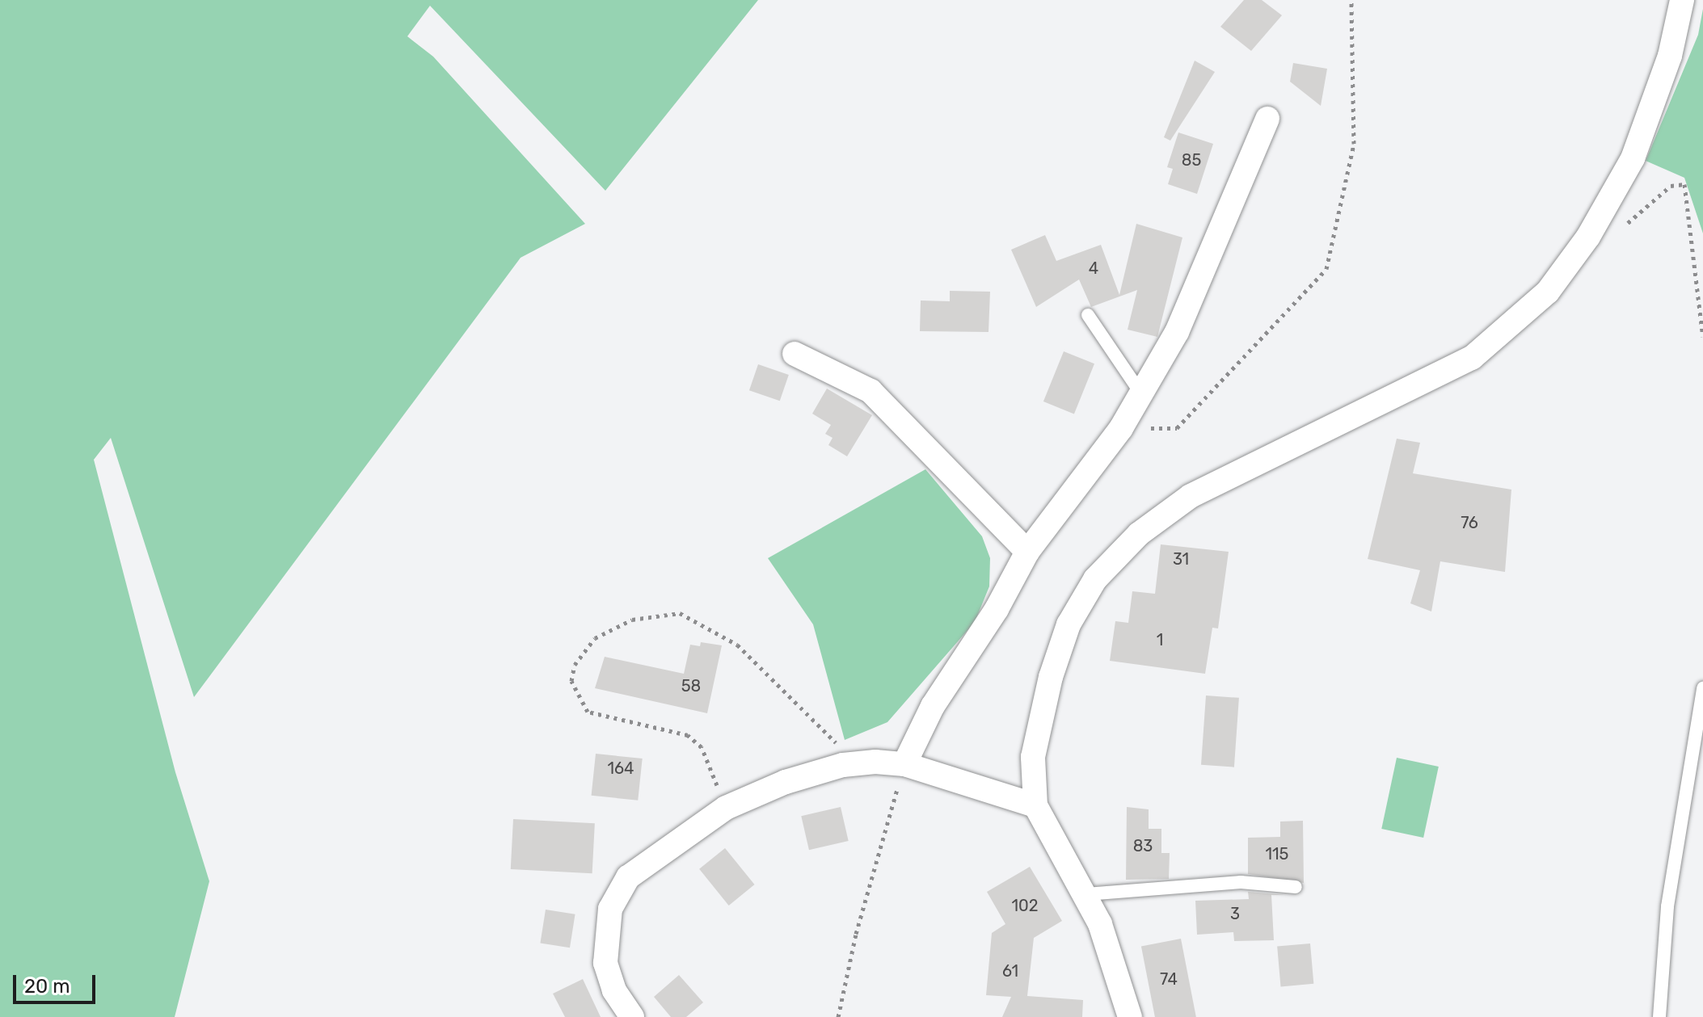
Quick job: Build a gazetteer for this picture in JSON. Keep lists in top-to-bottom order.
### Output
{
  "house_numbers": [
    "85",
    "4",
    "76",
    "31",
    "1",
    "58",
    "164",
    "83",
    "115",
    "102",
    "3",
    "61",
    "74"
  ],
  "scale_bar": "20 m"
}
